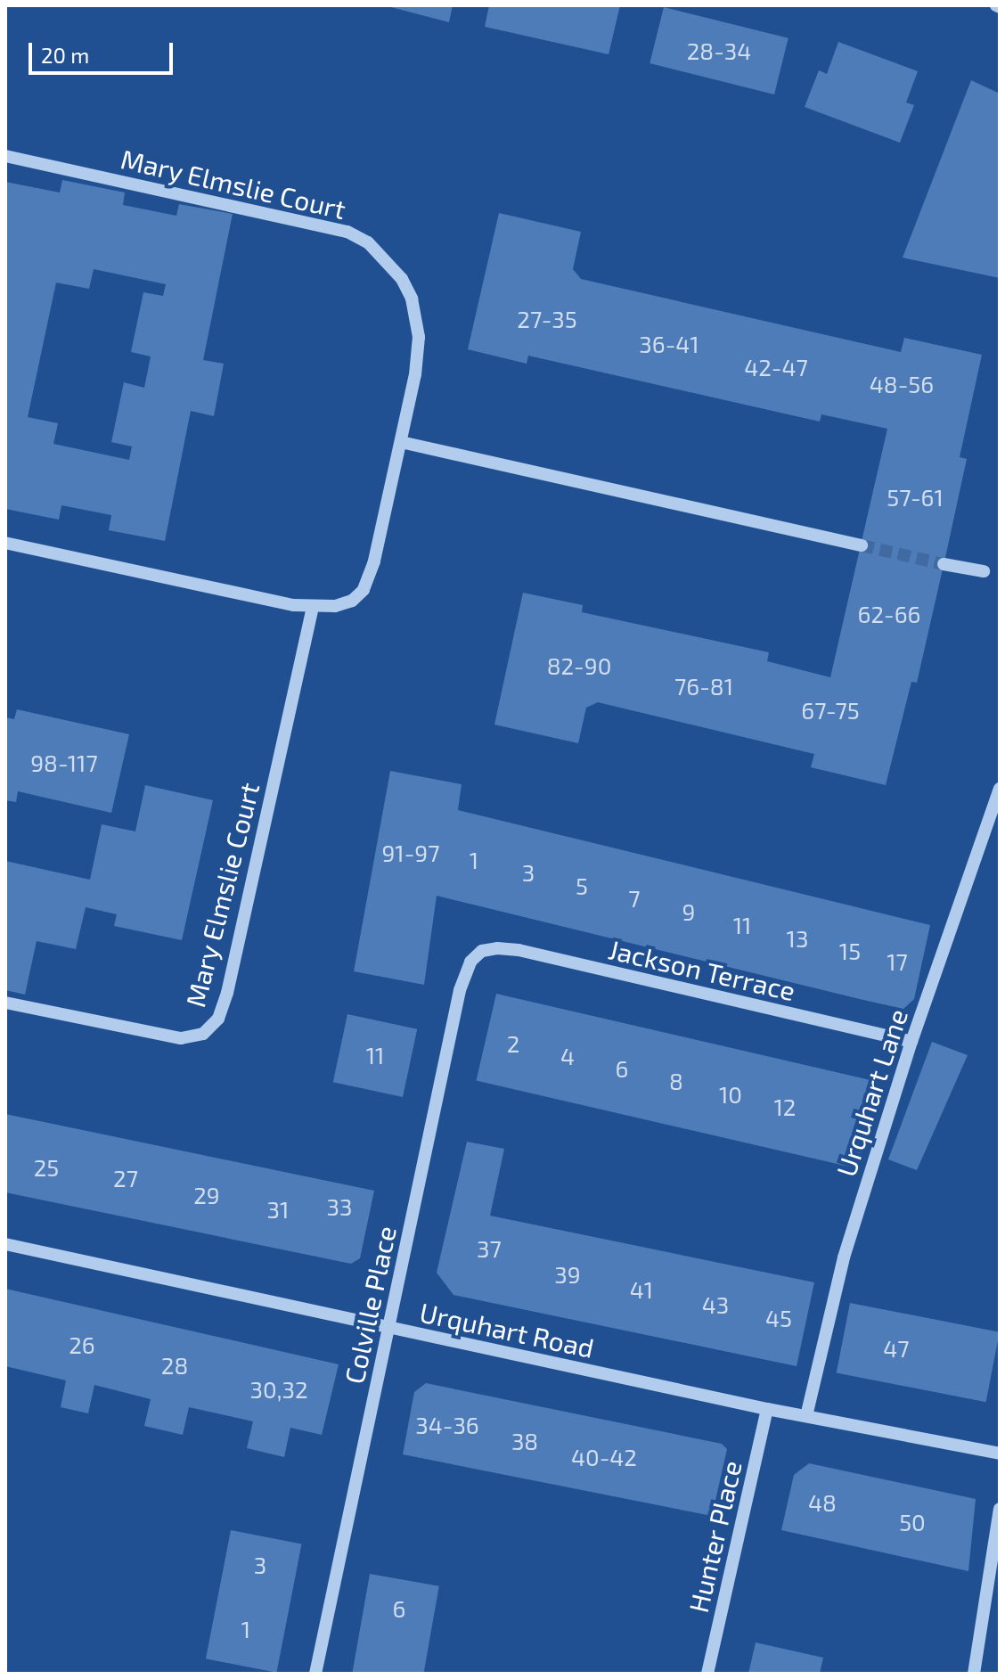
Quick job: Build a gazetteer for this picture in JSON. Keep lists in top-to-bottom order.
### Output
{
  "streets": {
    "street": [
      "Mary Elmslie Court",
      "Jackson Terrace",
      "Urquhart Lane",
      "Colville Place",
      "Urquhart Road",
      "Hunter Place"
    ]
  },
  "crossings": [
    ["Jackson Terrace", "Urquhart Lane"],
    ["Jackson Terrace", "Colville Place"],
    ["Urquhart Lane", "Urquhart Road"],
    ["Colville Place", "Urquhart Road"],
    ["Urquhart Road", "Hunter Place"]
  ],
  "house_numbers": [
    "28-34",
    "27-35",
    "36-41",
    "42-47",
    "48-56",
    "57-61",
    "62-66",
    "82-90",
    "76-81",
    "67-75",
    "98-117",
    "91-97",
    "1",
    "3",
    "5",
    "7",
    "9",
    "11",
    "13",
    "15",
    "17",
    "2",
    "11",
    "4",
    "6",
    "8",
    "10",
    "12",
    "25",
    "27",
    "29",
    "33",
    "31",
    "37",
    "39",
    "41",
    "43",
    "45",
    "26",
    "47",
    "28",
    "30,32",
    "34-36",
    "38",
    "40-42",
    "48",
    "50",
    "3",
    "6",
    "1"
  ],
  "scale_bar": "20 m"
}
